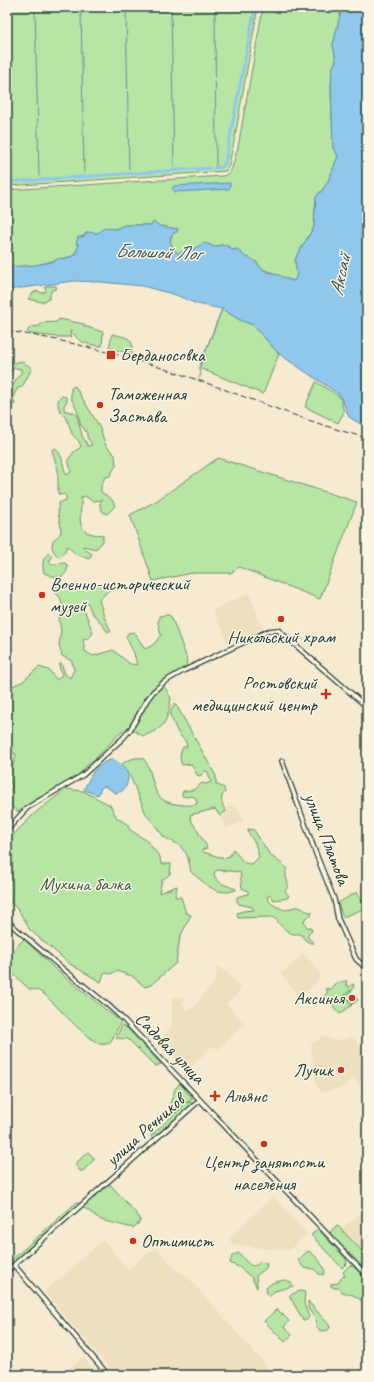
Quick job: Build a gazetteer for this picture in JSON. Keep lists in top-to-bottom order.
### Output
{
  "streets": {
    "main road": ["улица Платова", "Садовая улица", "улица Речников"]
  },
  "crossings": [
    ["Садовая улица", "улица Речников"]
  ],
  "water": ["Большой Лог", "Аксай"],
  "parks": ["Мухина балка"],
  "places": {
    "transit": ["Берданосовка"],
    "other": [
      "Таможенная Застава",
      "Военно-исторический музей",
      "Никольский храм",
      "Аксинья",
      "Лучик",
      "Центр занятости населения",
      "Оптимист"
    ],
    "health": ["Ростовский медицинский центр", "Альянс"]
  }
}
